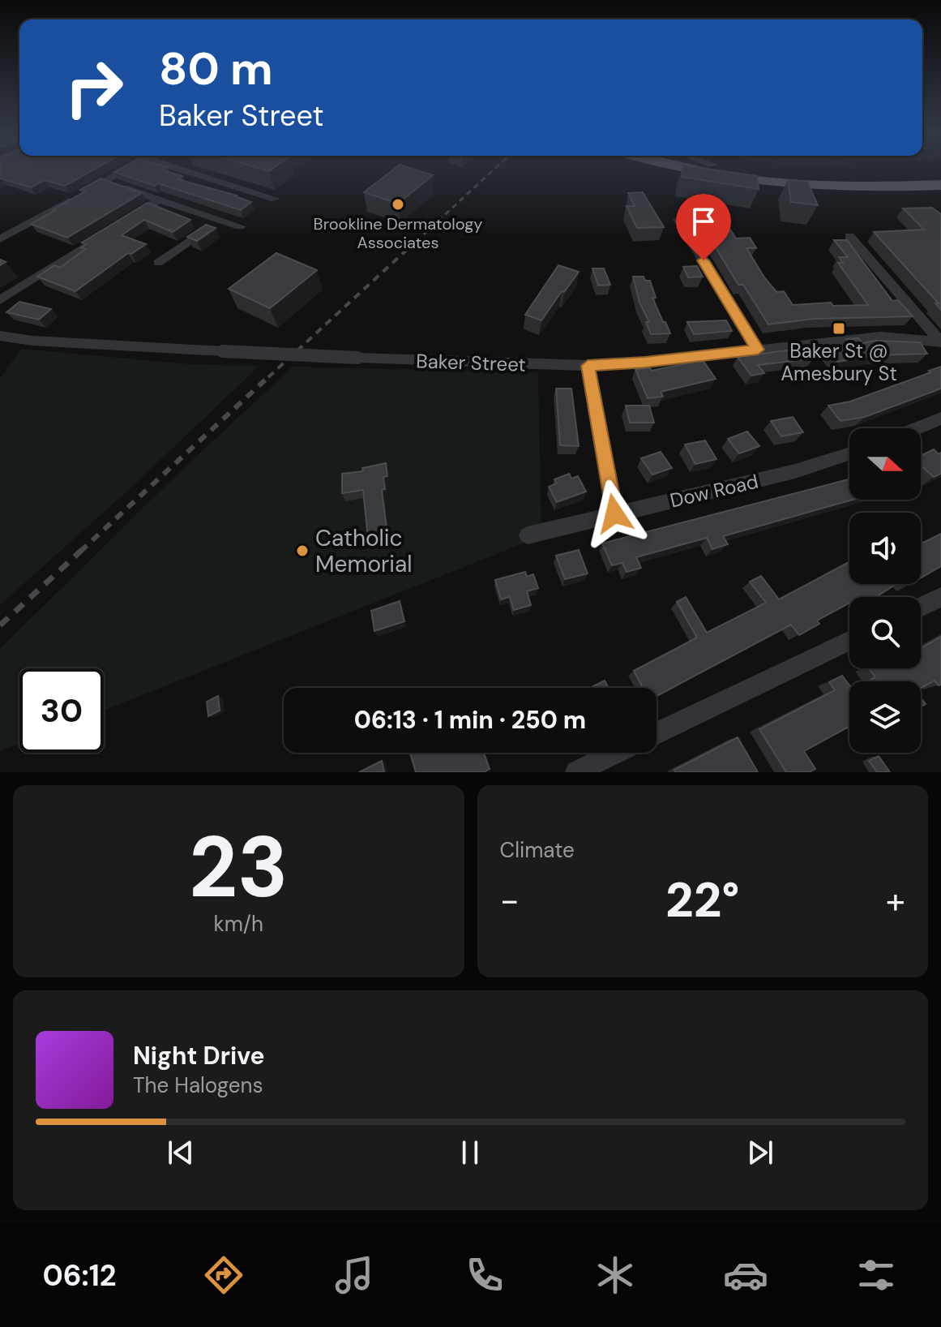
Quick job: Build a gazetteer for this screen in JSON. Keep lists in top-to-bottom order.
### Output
{
  "streets": {
    "street": ["Baker Street", "Dow Road"]
  },
  "places": {
    "other": ["Brookline Dermatology Associates", "Catholic Memorial"],
    "transit": ["Baker St @ Amesbury St"]
  },
  "north": "right",
  "page": {
    "turn": ["80 m", "Baker Street"],
    "limit": "30",
    "trip": "06:13 · 1 min · 250 m",
    "tile": [
      ["23", "km/h"],
      "Climate"
    ],
    "heat": ["−", "22°", "+"],
    "song": ["Night Drive", "The Halogens"],
    "tabs": "06:12"
  }
}
